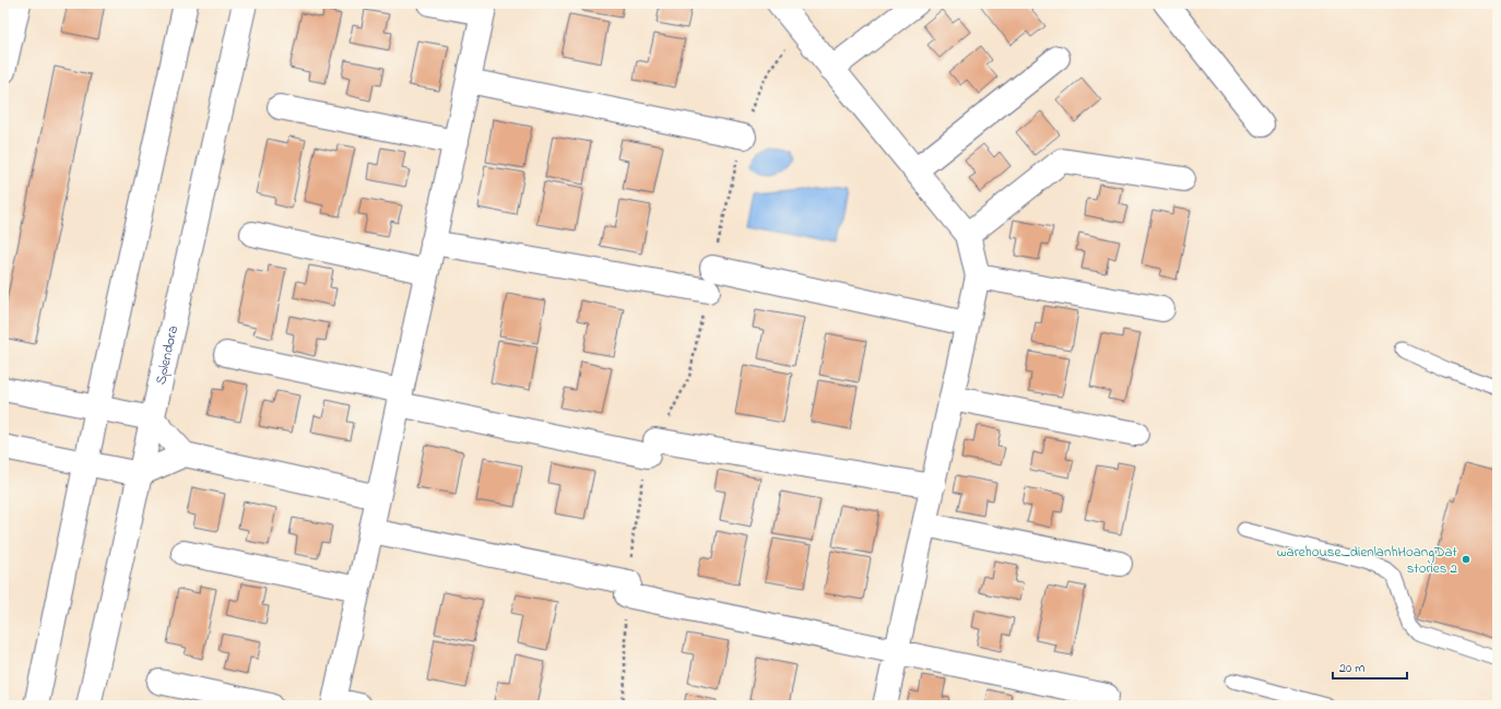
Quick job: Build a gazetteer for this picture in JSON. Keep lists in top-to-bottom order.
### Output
{
  "streets": {
    "street": ["Splendora"]
  },
  "places": ["warehouse_dienlanhHoangDat stories 2"],
  "scale_bar": "20 m"
}
